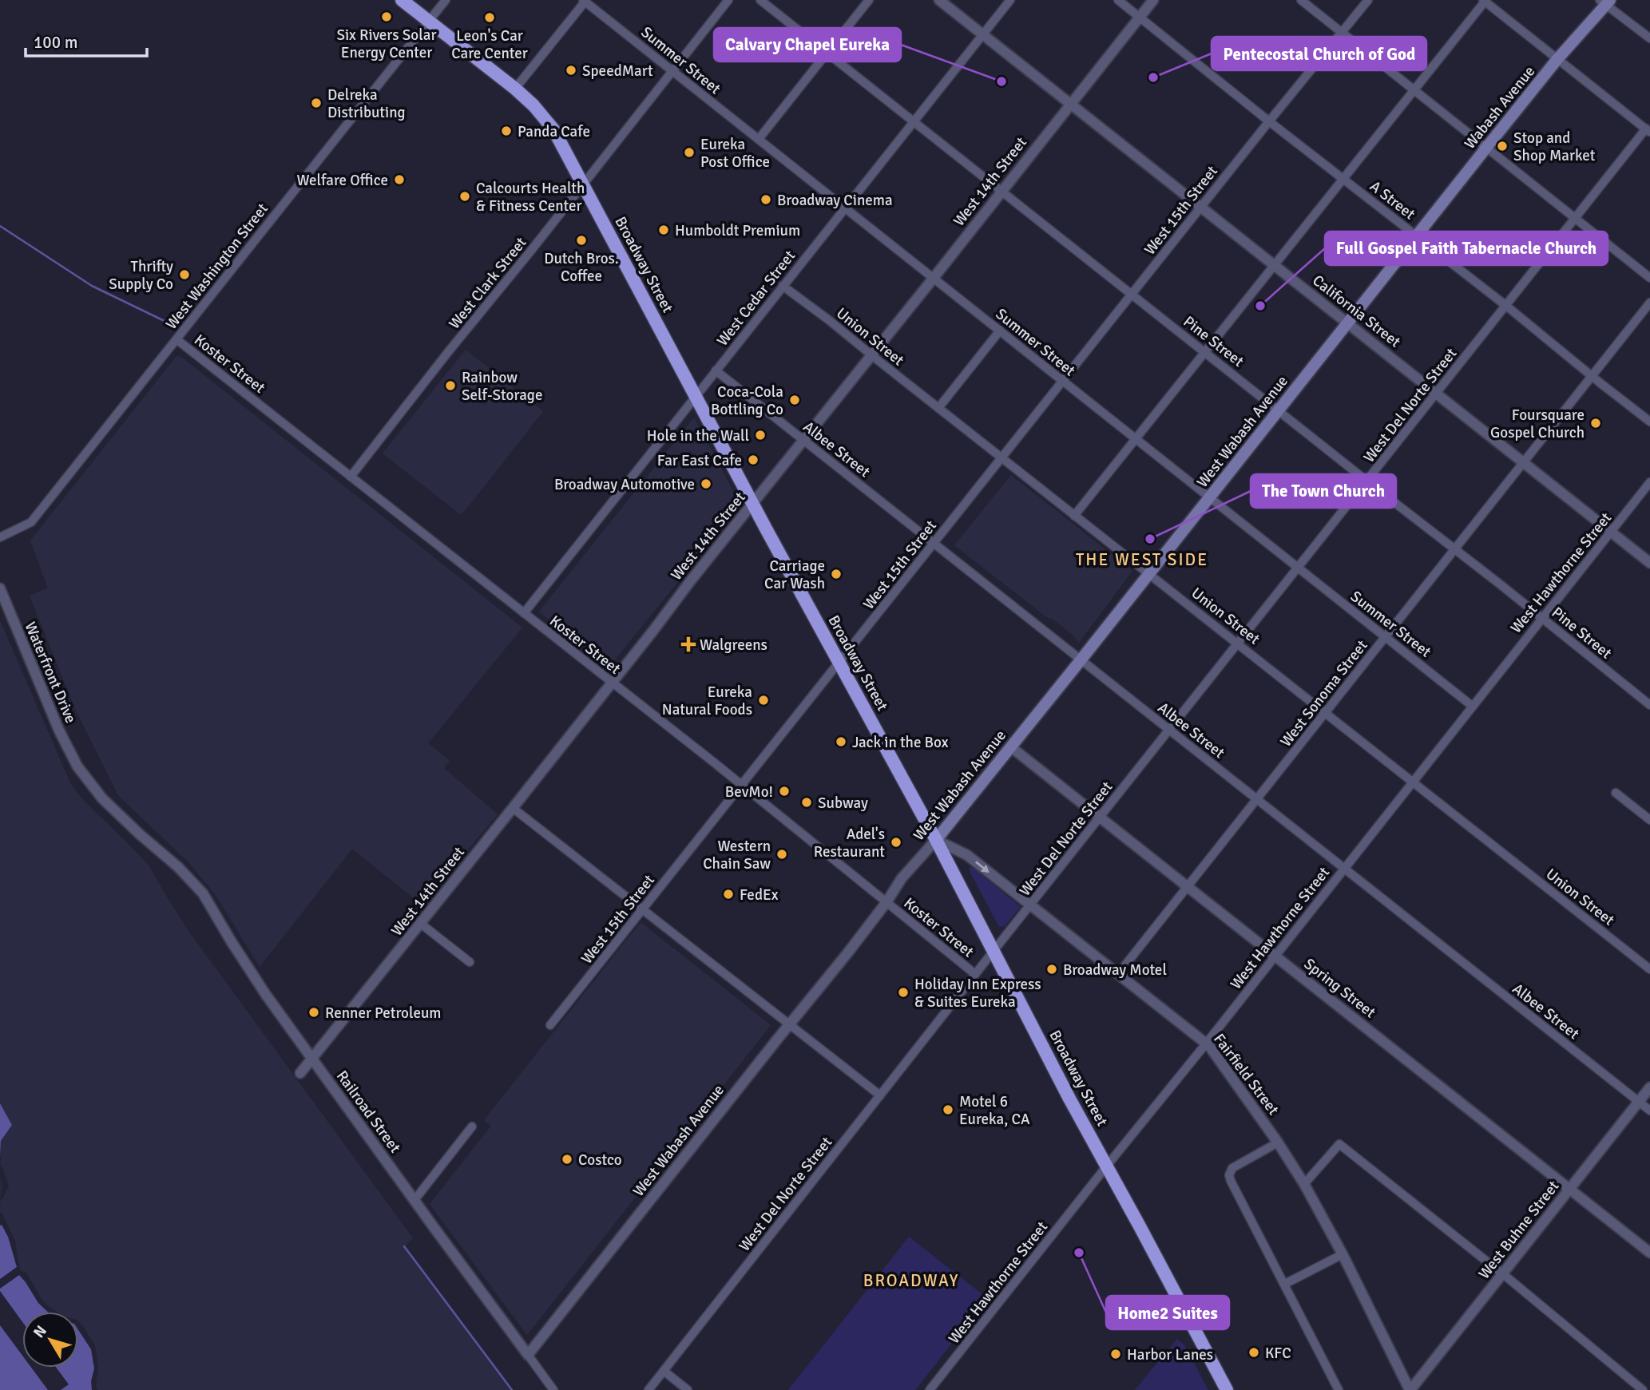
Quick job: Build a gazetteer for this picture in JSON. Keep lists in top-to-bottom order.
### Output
{
  "streets": {
    "highway": ["Broadway Street"],
    "main road": ["Wabash Avenue", "West Wabash Avenue"],
    "street": [
      "Summer Street",
      "West 14th Street",
      "A Street",
      "West 15th Street",
      "West Washington Street",
      "West Clark Street",
      "West Cedar Street",
      "California Street",
      "Union Street",
      "Pine Street",
      "Koster Street",
      "West Del Norte Street",
      "Albee Street",
      "West Hawthorne Street",
      "Waterfront Drive",
      "West Sonoma Street",
      "Spring Street",
      "Fairfield Street",
      "Railroad Street",
      "West Buhne Street"
    ]
  },
  "crossings": [
    ["Summer Street", "West 14th Street"],
    ["Summer Street", "West 15th Street"],
    ["Summer Street", "West Clark Street"],
    ["Summer Street", "West Cedar Street"],
    ["Summer Street", "West Del Norte Street"],
    ["Summer Street", "West Wabash Avenue"],
    ["Summer Street", "West Hawthorne Street"],
    ["Summer Street", "West Sonoma Street"],
    ["Wabash Avenue", "A Street"],
    ["Wabash Avenue", "West Wabash Avenue"],
    ["West 14th Street", "A Street"],
    ["West 14th Street", "Broadway Street"],
    ["West 14th Street", "California Street"],
    ["West 14th Street", "Union Street"],
    ["West 14th Street", "Pine Street"],
    ["West 14th Street", "Koster Street"],
    ["West 14th Street", "Albee Street"],
    ["West 14th Street", "Railroad Street"],
    ["A Street", "West 15th Street"],
    ["A Street", "West Del Norte Street"],
    ["A Street", "West Wabash Avenue"],
    ["A Street", "West Sonoma Street"],
    ["West 15th Street", "Broadway Street"],
    ["West 15th Street", "California Street"],
    ["West 15th Street", "Union Street"],
    ["West 15th Street", "Pine Street"],
    ["West 15th Street", "Koster Street"],
    ["West 15th Street", "Albee Street"],
    ["Broadway Street", "West Washington Street"],
    ["Broadway Street", "West Clark Street"],
    ["Broadway Street", "West Cedar Street"],
    ["Broadway Street", "West Del Norte Street"],
    ["Broadway Street", "West Wabash Avenue"],
    ["Broadway Street", "West Hawthorne Street"],
    ["Broadway Street", "Fairfield Street"],
    ["West Washington Street", "Koster Street"],
    ["West Clark Street", "Koster Street"],
    ["West Cedar Street", "California Street"],
    ["West Cedar Street", "Union Street"],
    ["West Cedar Street", "Pine Street"],
    ["West Cedar Street", "Koster Street"],
    ["West Cedar Street", "Albee Street"],
    ["California Street", "West Del Norte Street"],
    ["California Street", "West Wabash Avenue"],
    ["California Street", "West Hawthorne Street"],
    ["California Street", "West Sonoma Street"],
    ["Union Street", "West Del Norte Street"],
    ["Union Street", "West Wabash Avenue"],
    ["Union Street", "West Hawthorne Street"],
    ["Union Street", "West Sonoma Street"],
    ["Pine Street", "West Del Norte Street"],
    ["Pine Street", "West Wabash Avenue"],
    ["Pine Street", "West Hawthorne Street"],
    ["Pine Street", "West Sonoma Street"],
    ["Koster Street", "West Del Norte Street"],
    ["Koster Street", "West Wabash Avenue"],
    ["West Del Norte Street", "Albee Street"],
    ["West Del Norte Street", "Spring Street"],
    ["West Del Norte Street", "Fairfield Street"],
    ["West Wabash Avenue", "Albee Street"],
    ["West Wabash Avenue", "Spring Street"],
    ["West Wabash Avenue", "Fairfield Street"],
    ["West Wabash Avenue", "Railroad Street"],
    ["Albee Street", "West Hawthorne Street"],
    ["Albee Street", "West Sonoma Street"],
    ["Albee Street", "West Buhne Street"],
    ["West Hawthorne Street", "Spring Street"],
    ["West Hawthorne Street", "Fairfield Street"],
    ["Waterfront Drive", "Railroad Street"],
    ["West Sonoma Street", "Spring Street"],
    ["West Sonoma Street", "Fairfield Street"],
    ["Spring Street", "West Buhne Street"],
    ["Fairfield Street", "West Buhne Street"]
  ],
  "districts": ["THE WEST SIDE", "BROADWAY"],
  "places": {
    "other": [
      "Six Rivers Solar Energy Center",
      "Leon's Car Care Center",
      "SpeedMart",
      "Pentecostal Church of God",
      "Calvary Chapel Eureka",
      "Delreka Distributing",
      "Panda Cafe",
      "Stop and Shop Market",
      "Eureka Post Office",
      "Welfare Office",
      "Calcourts Health & Fitness Center",
      "Broadway Cinema",
      "Humboldt Premium",
      "Dutch Bros. Coffee",
      "Thrifty Supply Co",
      "Full Gospel Faith Tabernacle Church",
      "Rainbow Self-Storage",
      "Coca-Cola Bottling Co",
      "Foursquare Gospel Church",
      "Hole in the Wall",
      "Far East Cafe",
      "Broadway Automotive",
      "The Town Church",
      "Carriage Car Wash",
      "Eureka Natural Foods",
      "Jack in the Box",
      "BevMo!",
      "Subway",
      "Adel's Restaurant",
      "Western Chain Saw",
      "FedEx",
      "Broadway Motel",
      "Holiday Inn Express & Suites Eureka",
      "Renner Petroleum",
      "Motel 6 Eureka, CA",
      "Costco",
      "Home2 Suites",
      "KFC",
      "Harbor Lanes"
    ],
    "health": ["Walgreens"]
  },
  "scale_bar": "100 m",
  "north": "top left"
}
